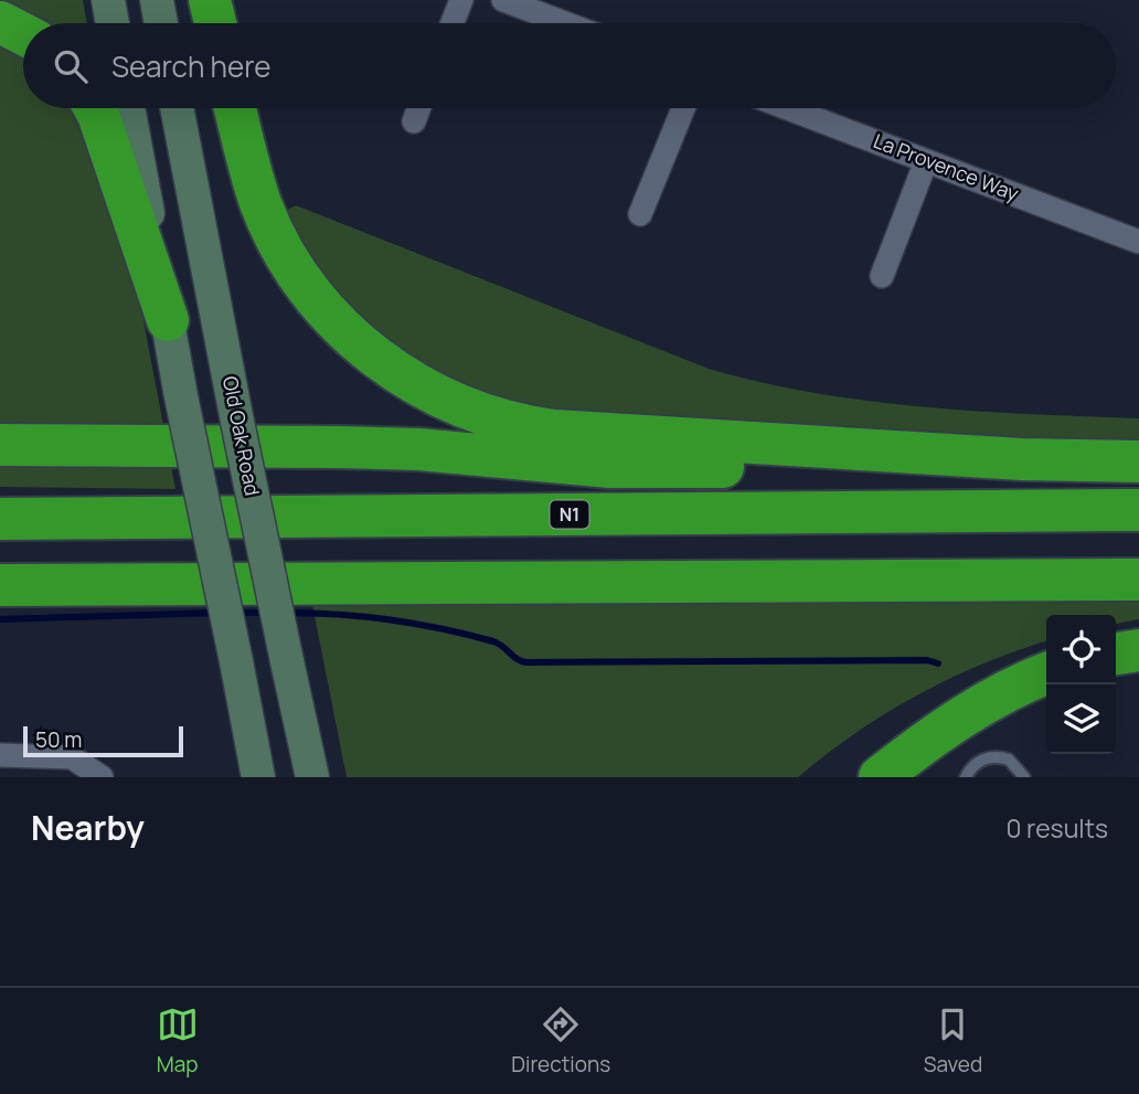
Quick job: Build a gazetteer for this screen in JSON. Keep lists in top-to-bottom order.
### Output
{
  "streets": {
    "highway": ["N1"],
    "main road": ["Old Oak Road"],
    "street": ["La Provence Way"]
  },
  "scale_bar": "50 m",
  "page": {
    "search": "Search here",
    "scale": "50 m",
    "heading": ["Nearby", "0 results"],
    "nav": ["Map", "Directions", "Saved"]
  }
}
